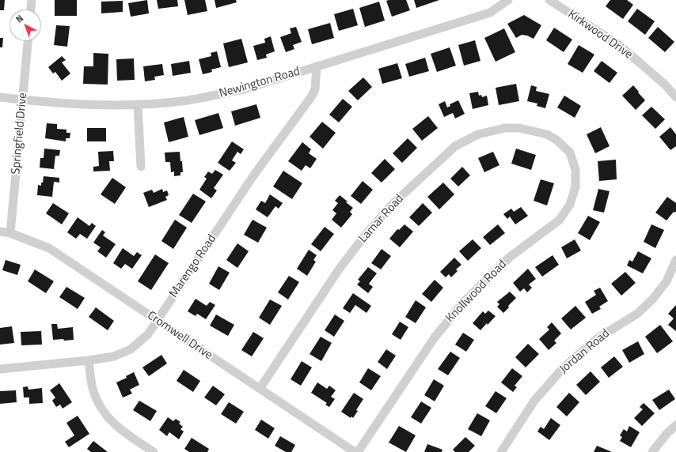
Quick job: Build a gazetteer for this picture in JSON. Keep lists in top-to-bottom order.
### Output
{
  "streets": {
    "street": [
      "Kirkwood Drive",
      "Newington Road",
      "Springfield Drive",
      "Lamar Road",
      "Marengo Road",
      "Knollwood Road",
      "Cromwell Drive",
      "Jordan Road"
    ]
  },
  "crossings": [
    ["Newington Road", "Springfield Drive"],
    ["Newington Road", "Marengo Road"],
    ["Springfield Drive", "Cromwell Drive"],
    ["Lamar Road", "Knollwood Road"],
    ["Lamar Road", "Cromwell Drive"],
    ["Marengo Road", "Cromwell Drive"]
  ],
  "north": "top left"
}
